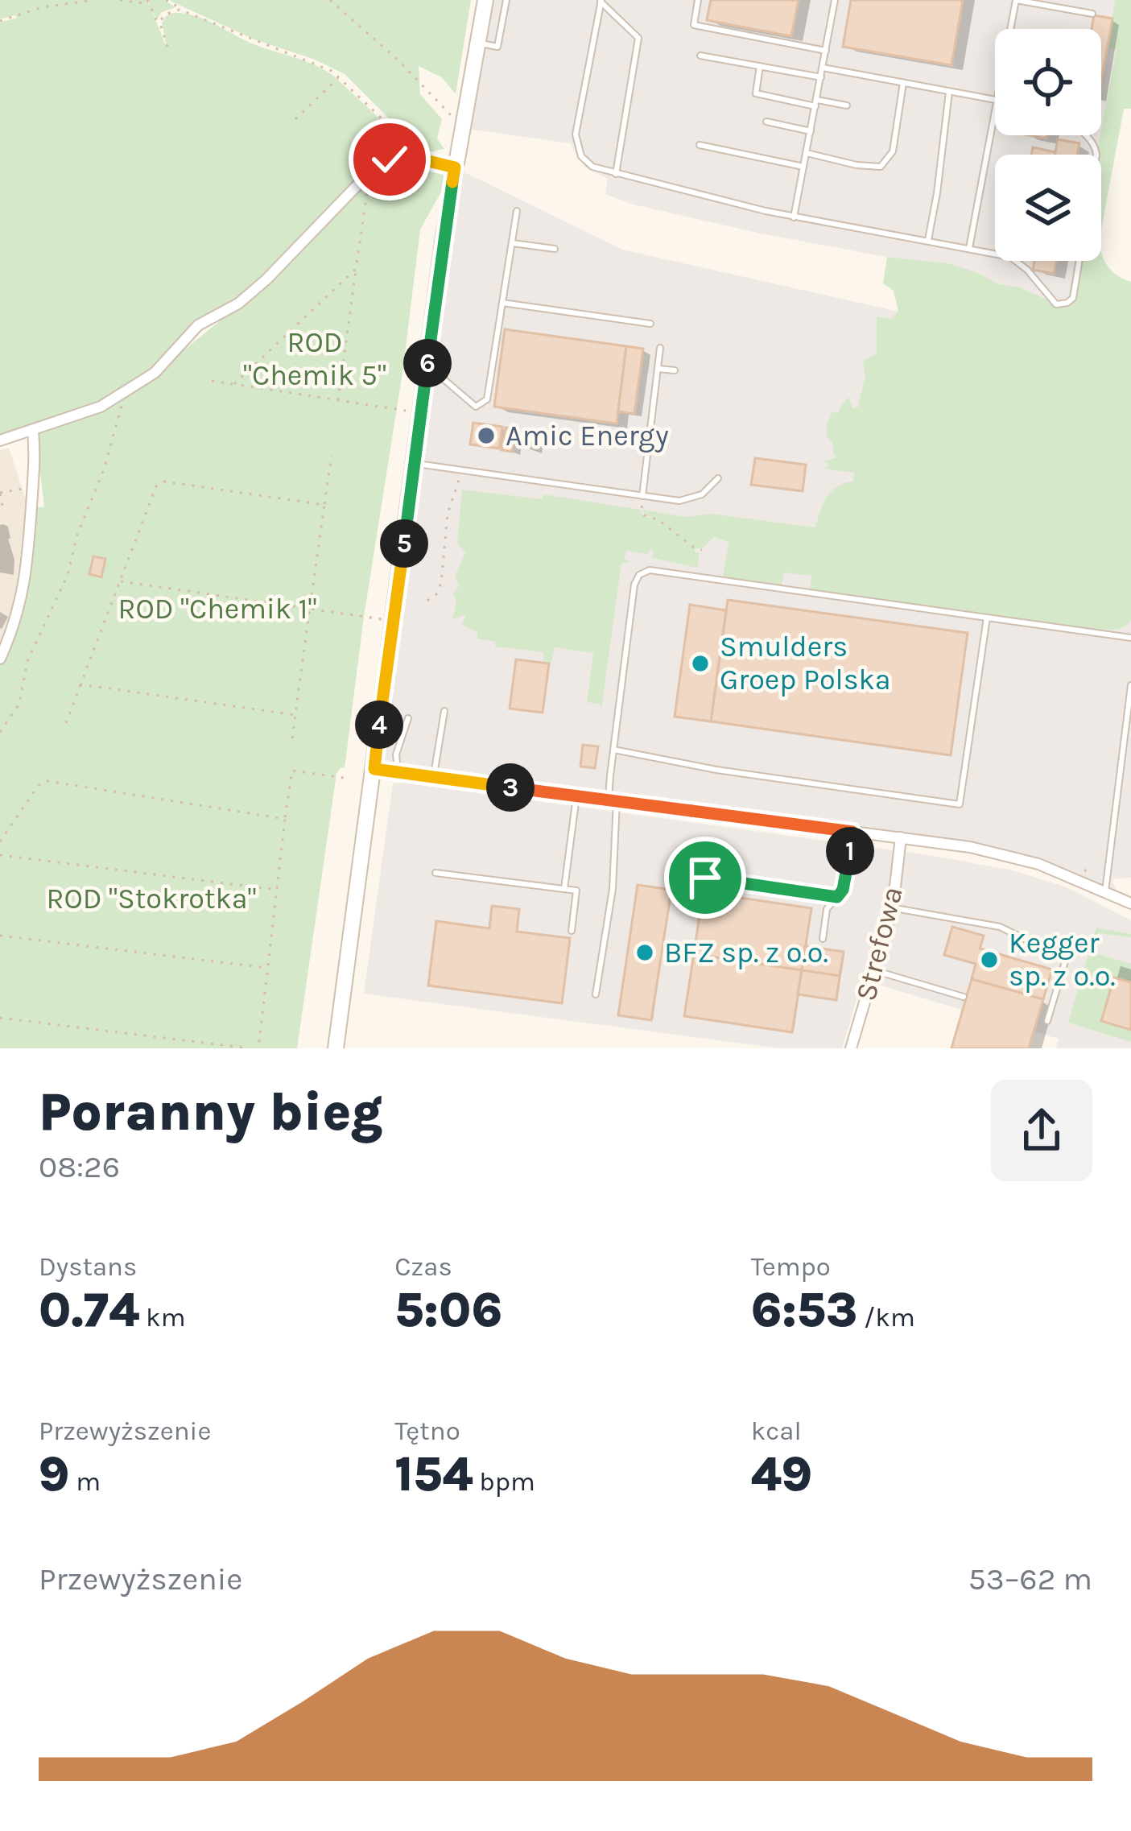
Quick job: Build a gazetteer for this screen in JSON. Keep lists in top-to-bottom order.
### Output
{
  "streets": {
    "street": ["Strefowa"]
  },
  "parks": ["ROD \"Chemik 5\"", "ROD \"Chemik 1\"", "ROD \"Stokrotka\""],
  "places": [
    "Amic Energy",
    "Smulders Groep Polska",
    "BFZ sp. z o.o.",
    "Kegger sp. z o.o."
  ],
  "page": {
    "pins": [
      "6",
      "5",
      "4",
      "3",
      "1"
    ],
    "heading": ["Poranny bieg", "08:26"],
    "stats": [
      ["Dystans", "0.74 km"],
      ["Czas", "5:06"],
      ["Tempo", "6:53 /km"],
      ["Przewyższenie", "9 m"],
      ["Tętno", "154 bpm"],
      ["kcal", "49"]
    ],
    "chart": ["Przewyższenie", "53–62 m"]
  }
}
